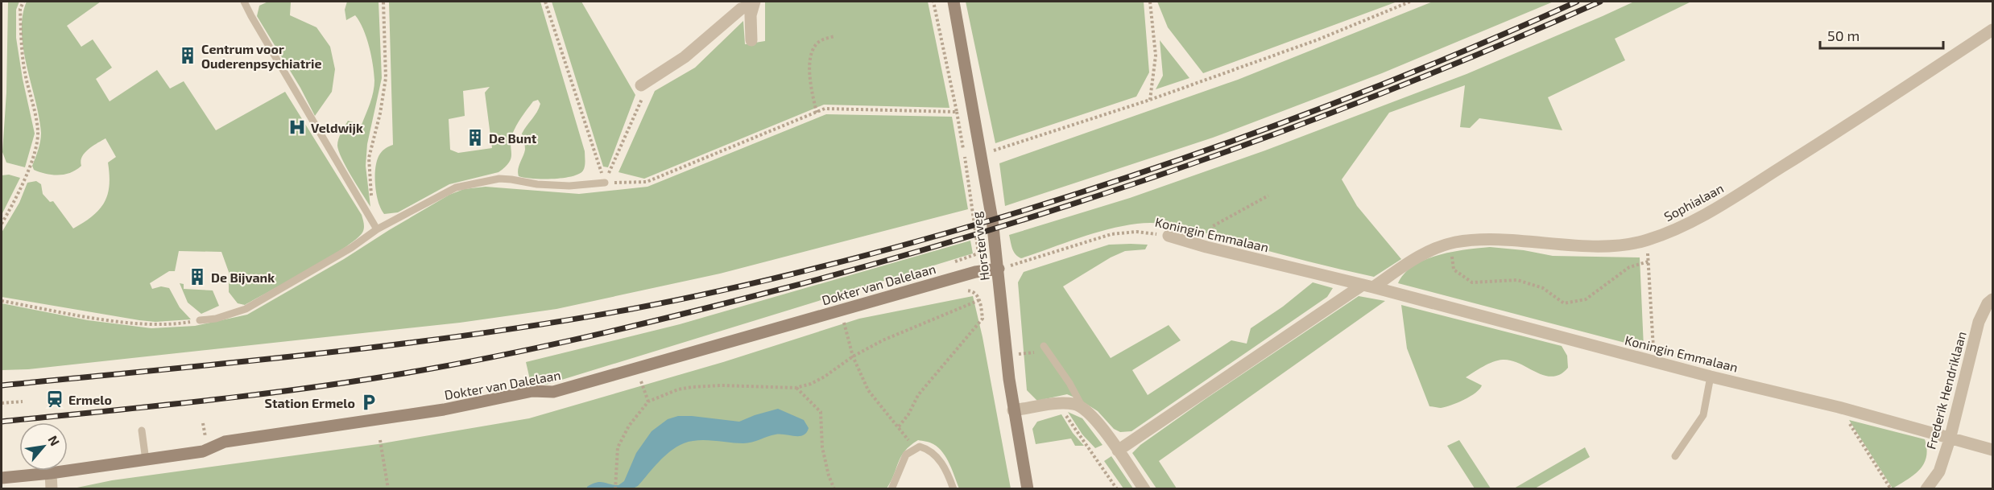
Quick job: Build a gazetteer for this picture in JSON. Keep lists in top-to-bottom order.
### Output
{
  "streets": {
    "street": [
      "Sophialaan",
      "Koningin Emmalaan",
      "Horsterweg",
      "Dokter van Dalelaan",
      "Frederik Hendriklaan"
    ]
  },
  "crossings": [
    ["Sophialaan", "Koningin Emmalaan"],
    ["Koningin Emmalaan", "Horsterweg"],
    ["Koningin Emmalaan", "Dokter van Dalelaan"],
    ["Koningin Emmalaan", "Frederik Hendriklaan"],
    ["Horsterweg", "Dokter van Dalelaan"]
  ],
  "places": {
    "building": ["Centrum voor Ouderenpsychiatrie", "De Bunt", "De Bijvank"],
    "hospital": ["Veldwijk"],
    "station": ["Ermelo"],
    "parking": ["Station Ermelo"]
  },
  "scale_bar": "50 m",
  "north": "top right"
}
